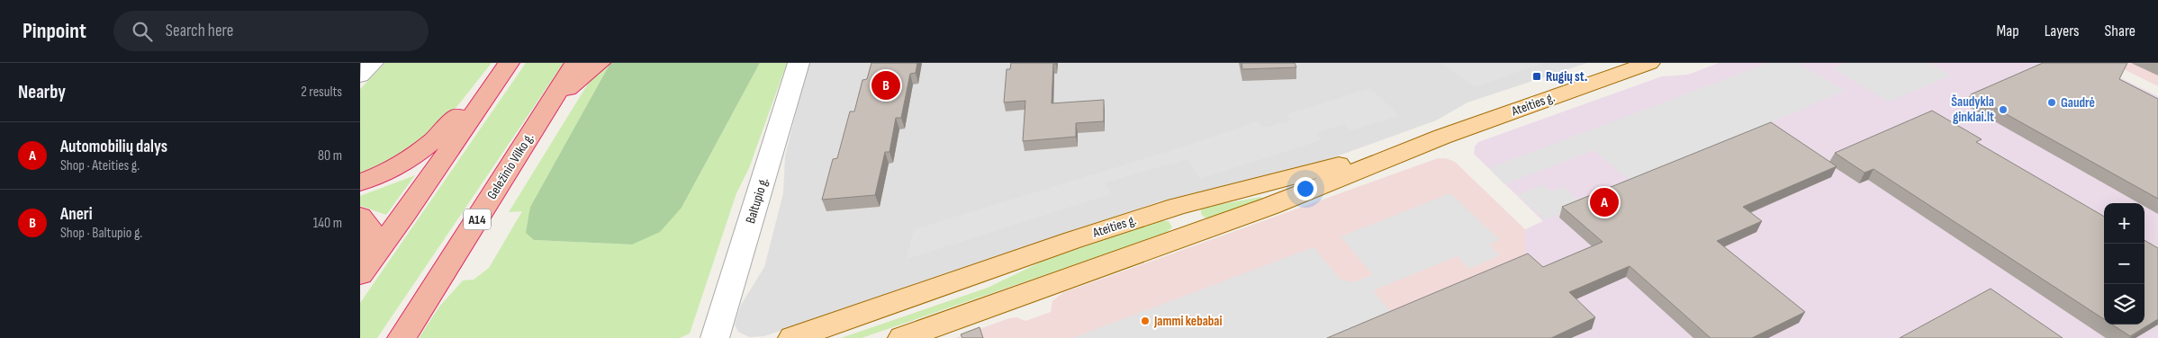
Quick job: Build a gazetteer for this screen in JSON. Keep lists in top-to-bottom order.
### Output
{
  "streets": {
    "highway": ["Geležinio Vilko g.", "A14"],
    "main road": ["Ateities g."],
    "street": ["Baltupio g."]
  },
  "places": {
    "transit": ["Rugių st."],
    "other": ["Gaudrė", "Šaudykla ginklai.lt", "Jammi kebabai"]
  },
  "page": {
    "header": "Pinpoint",
    "search": "Search here",
    "nav": ["Map", "Layers", "Share"],
    "heading": ["Nearby", "2 results"],
    "pins": ["B", "A"],
    "list": [
      {
        "mark": "A",
        "name": "Automobilių dalys",
        "note": "Shop · Ateities g.",
        "value": "80 m"
      },
      {
        "mark": "B",
        "name": "Aneri",
        "note": "Shop · Baltupio g.",
        "value": "140 m"
      }
    ],
    "map_buttons": ["+", "−"]
  }
}
